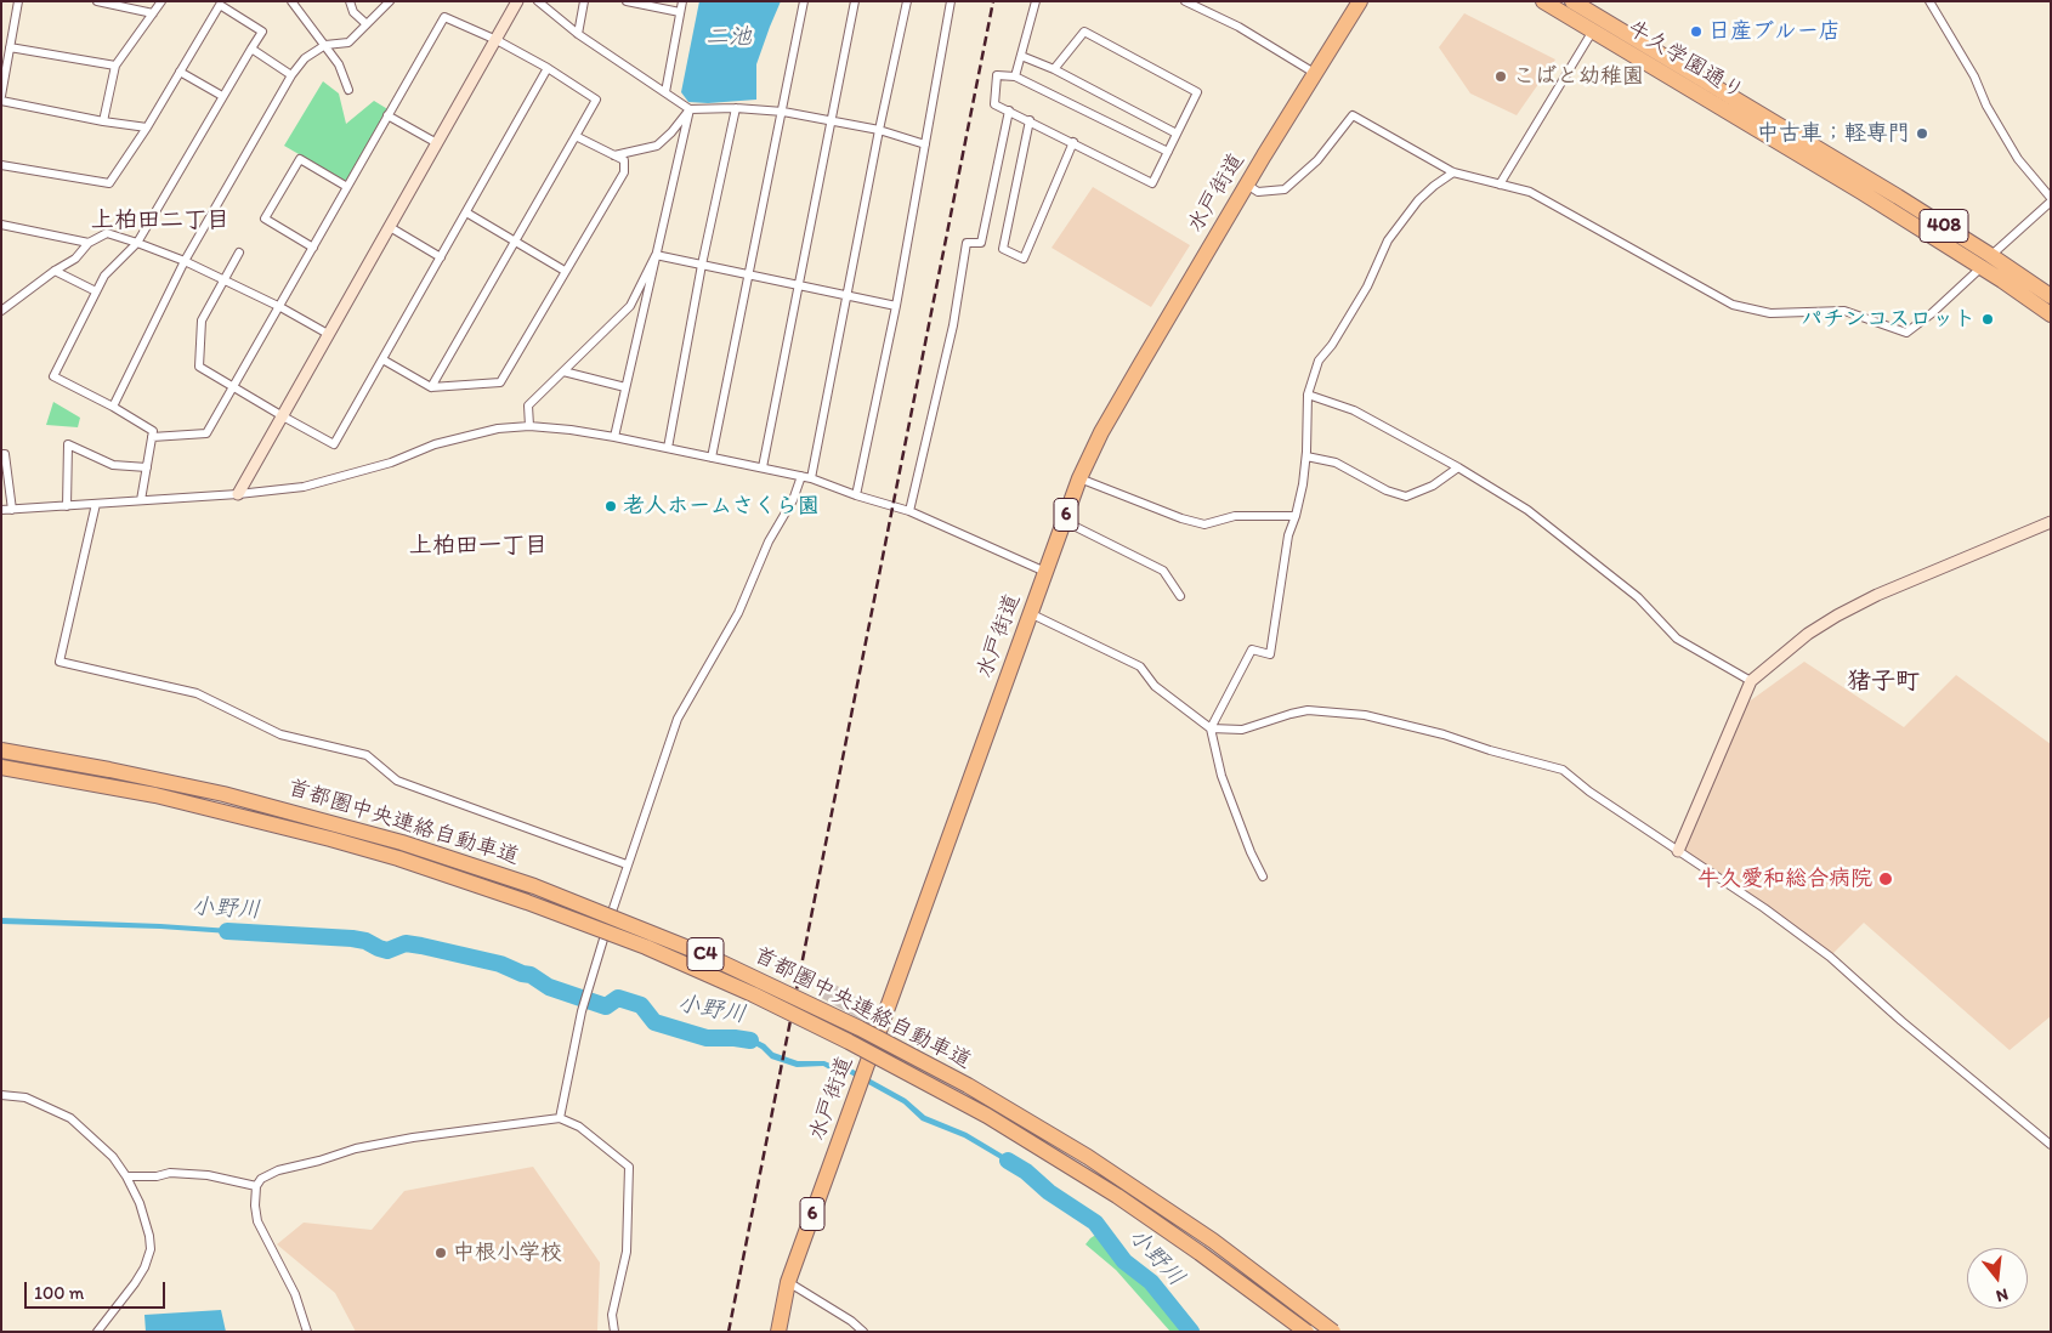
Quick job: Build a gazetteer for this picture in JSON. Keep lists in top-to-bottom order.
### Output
{
  "streets": {
    "highway": [
      "牛久学園通り",
      "水戸街道",
      "408",
      "6",
      "首都圏中央連絡自動車道",
      "C4"
    ]
  },
  "districts": ["上柏田二丁目", "上柏田一丁目", "猪子町"],
  "water": ["二池", "小野川"],
  "places": [
    "日産ブルー店",
    "こばと幼稚園",
    "中古車；軽専門",
    "パチンコスロット",
    "老人ホームさくら園",
    "牛久愛和総合病院",
    "中根小学校"
  ],
  "scale_bar": "100 m",
  "north": "bottom"
}
